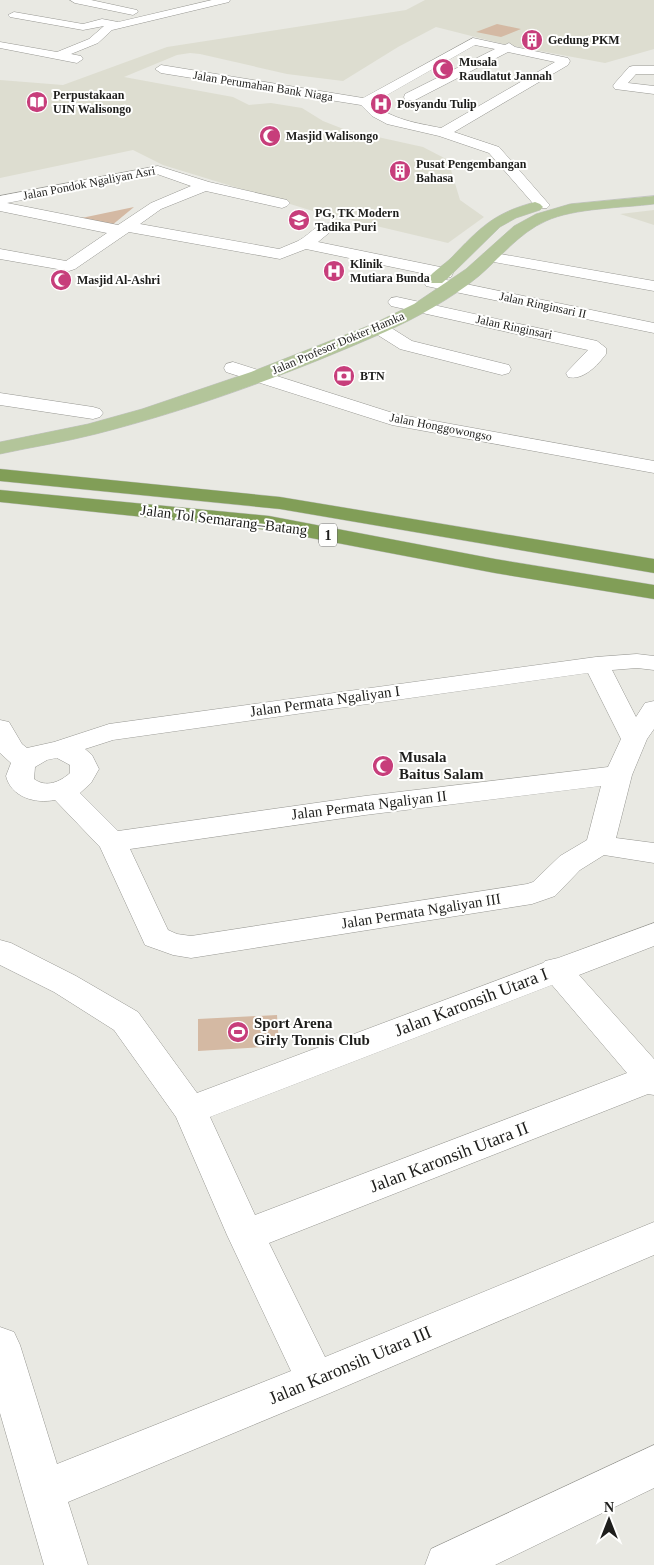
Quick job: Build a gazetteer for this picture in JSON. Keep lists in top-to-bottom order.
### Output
{
  "streets": {
    "highway": ["Jalan Tol Semarang–Batang", "1"],
    "main road": ["Jalan Profesor Dokter Hamka"],
    "street": [
      "Jalan Perumahan Bank Niaga",
      "Jalan Pondok Ngaliyan Asri",
      "Jalan Ringinsari II",
      "Jalan Ringinsari",
      "Jalan Honggowongso",
      "Jalan Permata Ngaliyan I",
      "Jalan Permata Ngaliyan II",
      "Jalan Permata Ngaliyan III",
      "Jalan Karonsih Utara I",
      "Jalan Karonsih Utara II",
      "Jalan Karonsih Utara III"
    ]
  },
  "crossings": [
    ["Jalan Ringinsari II", "Jalan Profesor Dokter Hamka"],
    ["Jalan Ringinsari", "Jalan Profesor Dokter Hamka"],
    ["Jalan Profesor Dokter Hamka", "Jalan Honggowongso"],
    ["Jalan Permata Ngaliyan II", "Jalan Permata Ngaliyan III"]
  ],
  "places": {
    "building": ["Gedung PKM", "Pusat Pengembangan Bahasa"],
    "mosque": [
      "Musala Raudlatut Jannah",
      "Masjid Walisongo",
      "Masjid Al-Ashri",
      "Musala Baitus Salam"
    ],
    "library": ["Perpustakaan UIN Walisongo"],
    "hospital": ["Posyandu Tulip", "Klinik Mutiara Bunda"],
    "school or university": ["PG, TK Modern Tadika Puri"],
    "bank": ["BTN"],
    "sports": ["Sport Arena Girly Tonnis Club"]
  },
  "north": "top"
}
